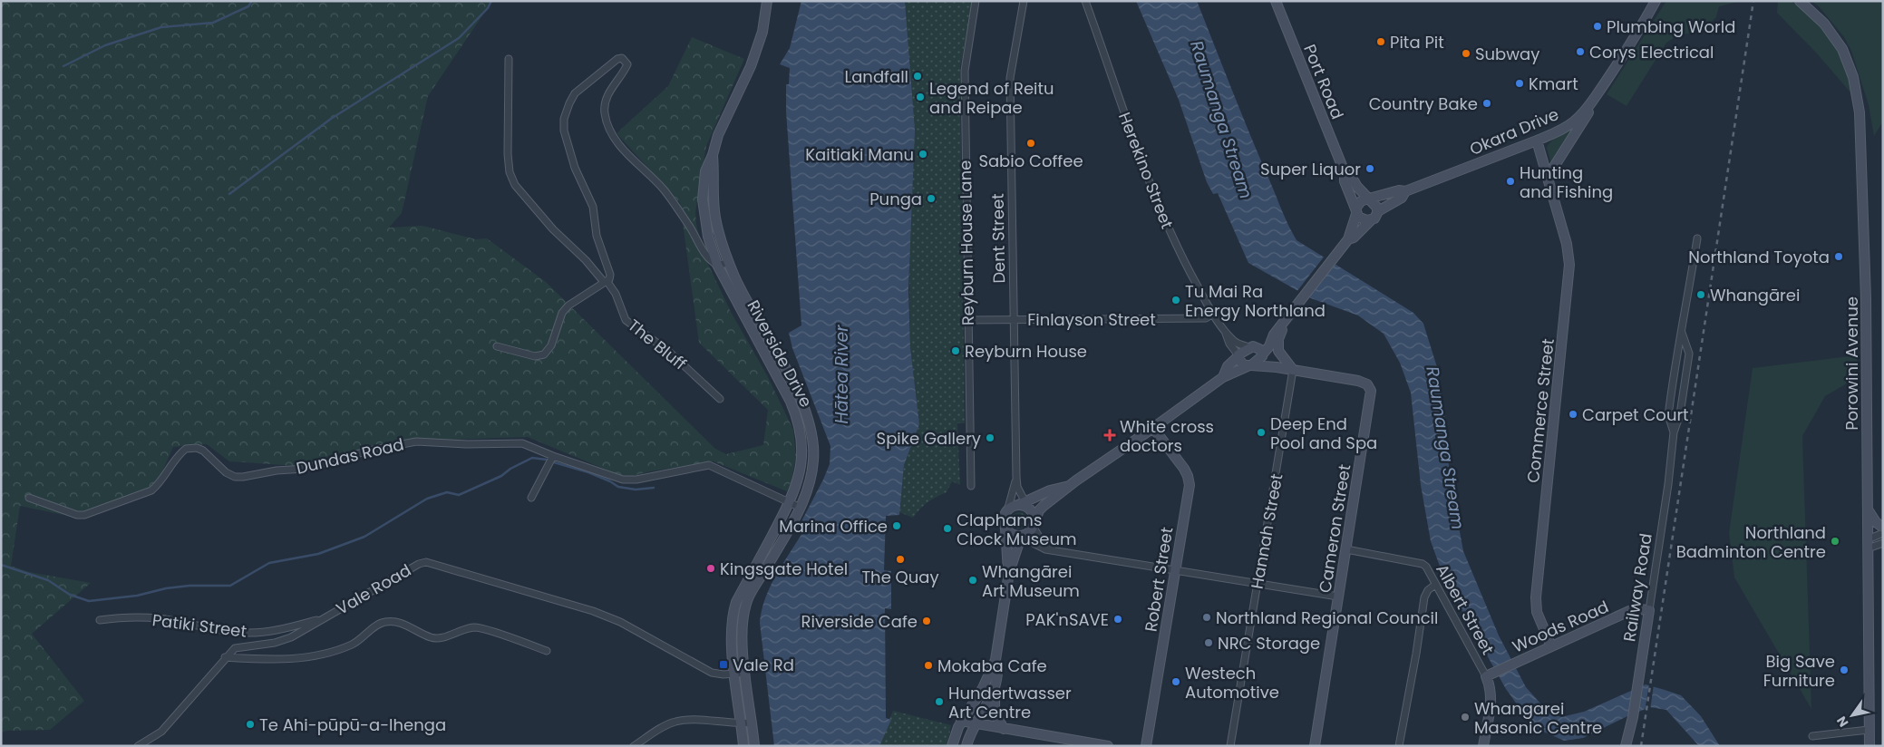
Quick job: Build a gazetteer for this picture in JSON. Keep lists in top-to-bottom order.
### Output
{
  "streets": {
    "main road": [
      "Port Road",
      "Okara Drive",
      "Riverside Drive",
      "Porowini Avenue",
      "Commerce Street",
      "Cameron Street",
      "Robert Street",
      "Railway Road",
      "Albert Street",
      "Woods Road"
    ],
    "street": [
      "Herekino Street",
      "Dent Street",
      "Reyburn House Lane",
      "Finlayson Street",
      "The Bluff",
      "Dundas Road",
      "Hannah Street",
      "Vale Road",
      "Patiki Street"
    ]
  },
  "crossings": [
    ["Port Road", "Okara Drive"],
    ["Okara Drive", "Commerce Street"],
    ["Herekino Street", "Finlayson Street"],
    ["Dent Street", "Finlayson Street"],
    ["Reyburn House Lane", "Finlayson Street"],
    ["Riverside Drive", "Dundas Road"],
    ["Riverside Drive", "Vale Road"],
    ["Commerce Street", "Woods Road"],
    ["Cameron Street", "Hannah Street"],
    ["Cameron Street", "Albert Street"],
    ["Railway Road", "Woods Road"],
    ["Vale Road", "Patiki Street"],
    ["Albert Street", "Woods Road"]
  ],
  "water": ["Raumanga Stream", "Hātea River"],
  "places": {
    "other": [
      "Plumbing World",
      "Pita Pit",
      "Corys Electrical",
      "Subway",
      "Landfall",
      "Kmart",
      "Legend of Reitu and Reipae",
      "Country Bake",
      "Sabio Coffee",
      "Kaitiaki Manu",
      "Super Liquor",
      "Hunting and Fishing",
      "Punga",
      "Northland Toyota",
      "Whangārei",
      "Tu Mai Ra Energy Northland",
      "Reyburn House",
      "Carpet Court",
      "Deep End Pool and Spa",
      "Spike Gallery",
      "Marina Office",
      "Claphams Clock Museum",
      "Northland Badminton Centre",
      "The Quay",
      "Kingsgate Hotel",
      "Whangārei Art Museum",
      "Northland Regional Council",
      "PAK'nSAVE",
      "Riverside Cafe",
      "NRC Storage",
      "Mokaba Cafe",
      "Big Save Furniture",
      "Westech Automotive",
      "Hundertwasser Art Centre",
      "Whangarei Masonic Centre",
      "Te Ahi-pūpū-a-Ihenga"
    ],
    "health": ["White cross doctors"],
    "transit": ["Vale Rd"]
  },
  "north": "bottom left"
}
